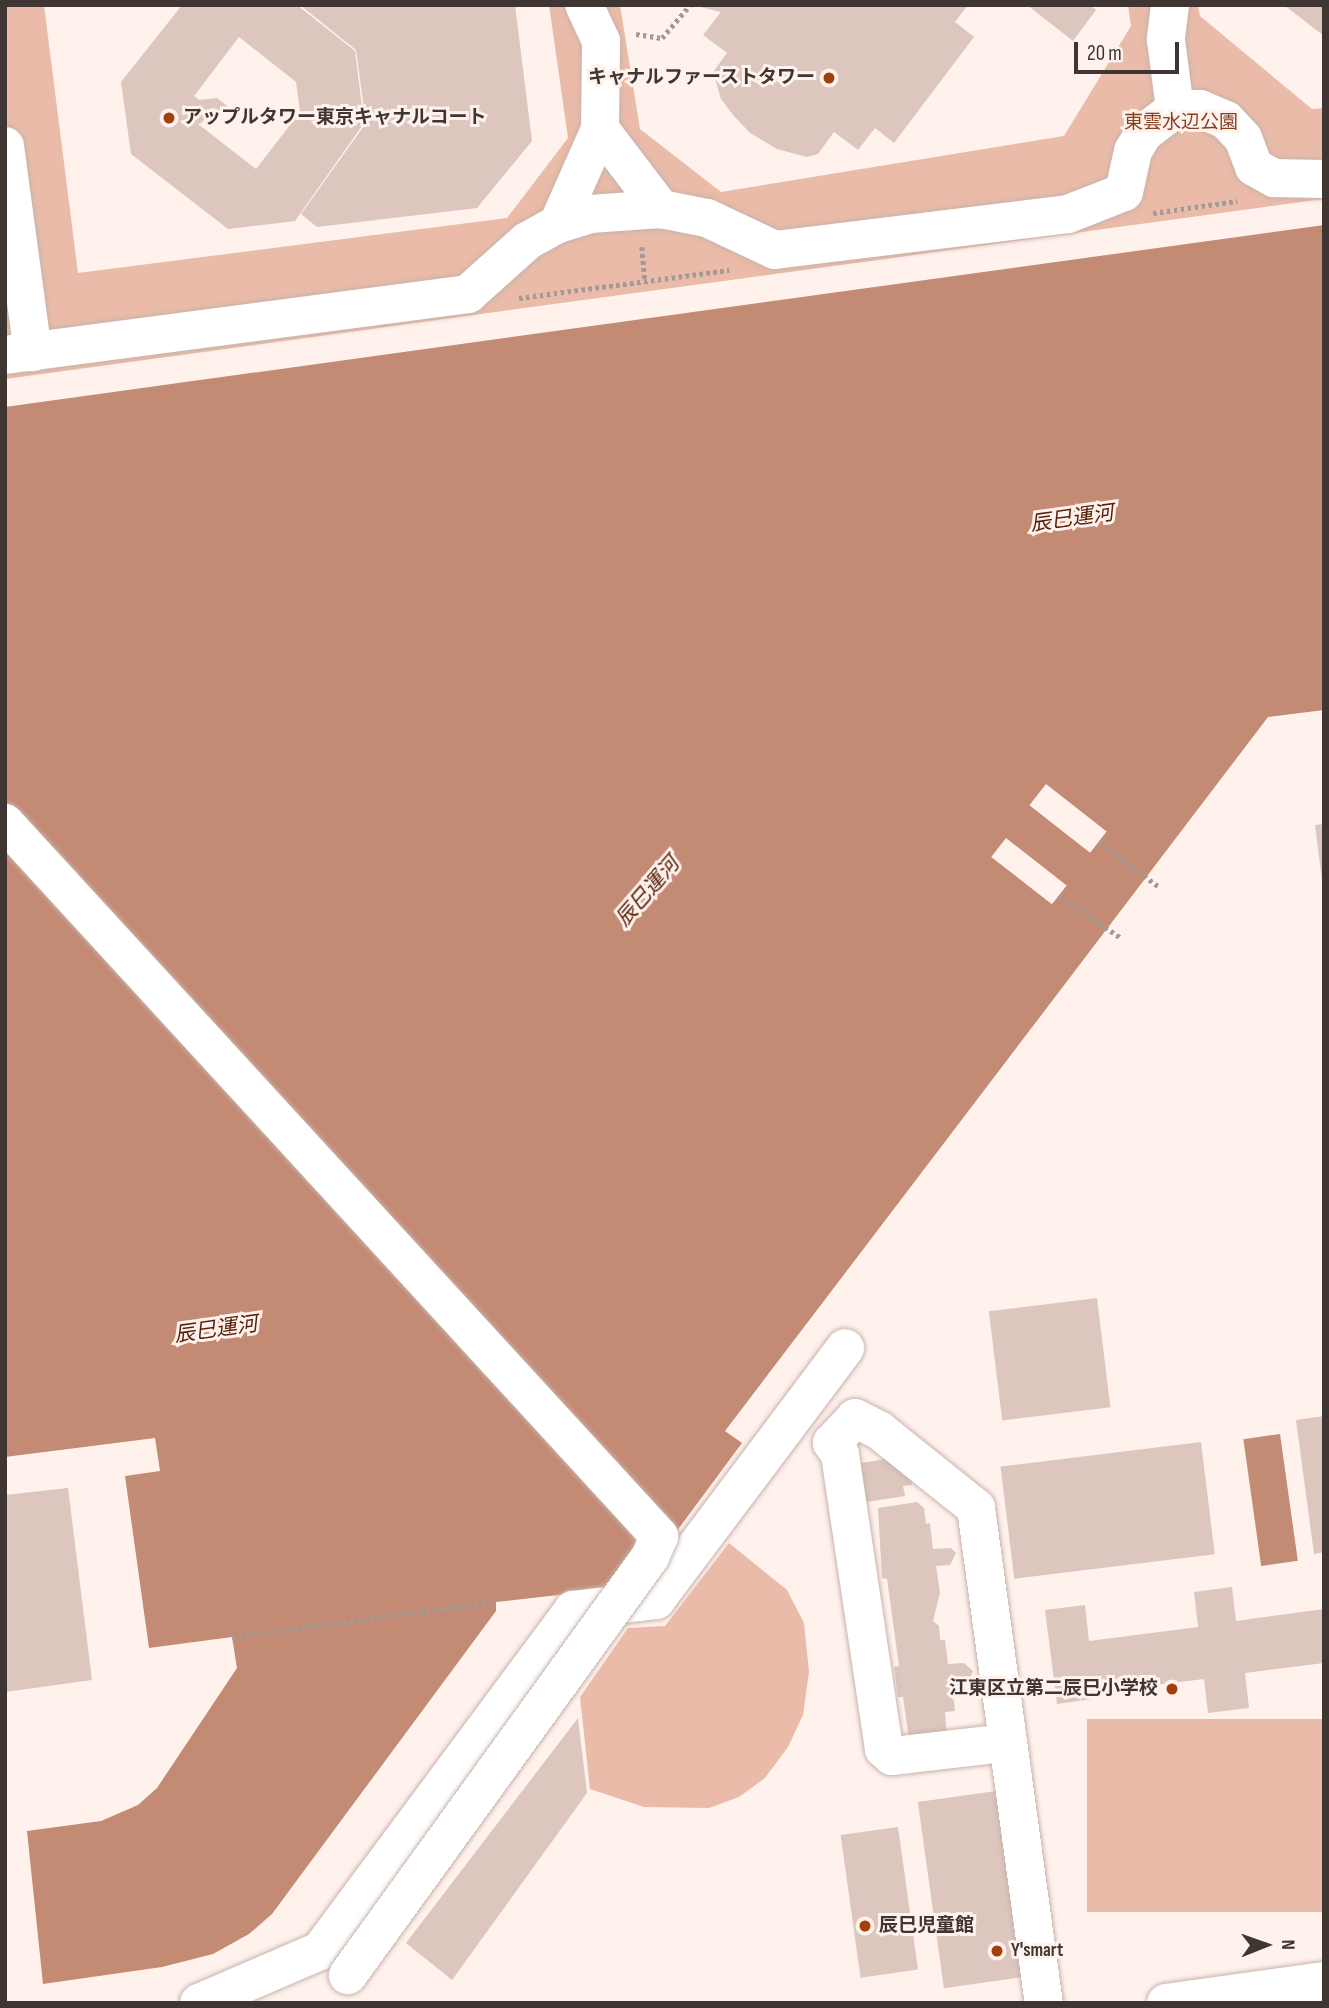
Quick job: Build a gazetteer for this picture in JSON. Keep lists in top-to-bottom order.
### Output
{
  "water": ["辰巳運河"],
  "parks": ["東雲水辺公園"],
  "places": [
    "キャナルファーストタワー",
    "アップルタワー東京キャナルコート",
    "江東区立第二辰巳小学校",
    "辰巳児童館",
    "Y'smart"
  ],
  "scale_bar": "20 m",
  "north": "right"
}
